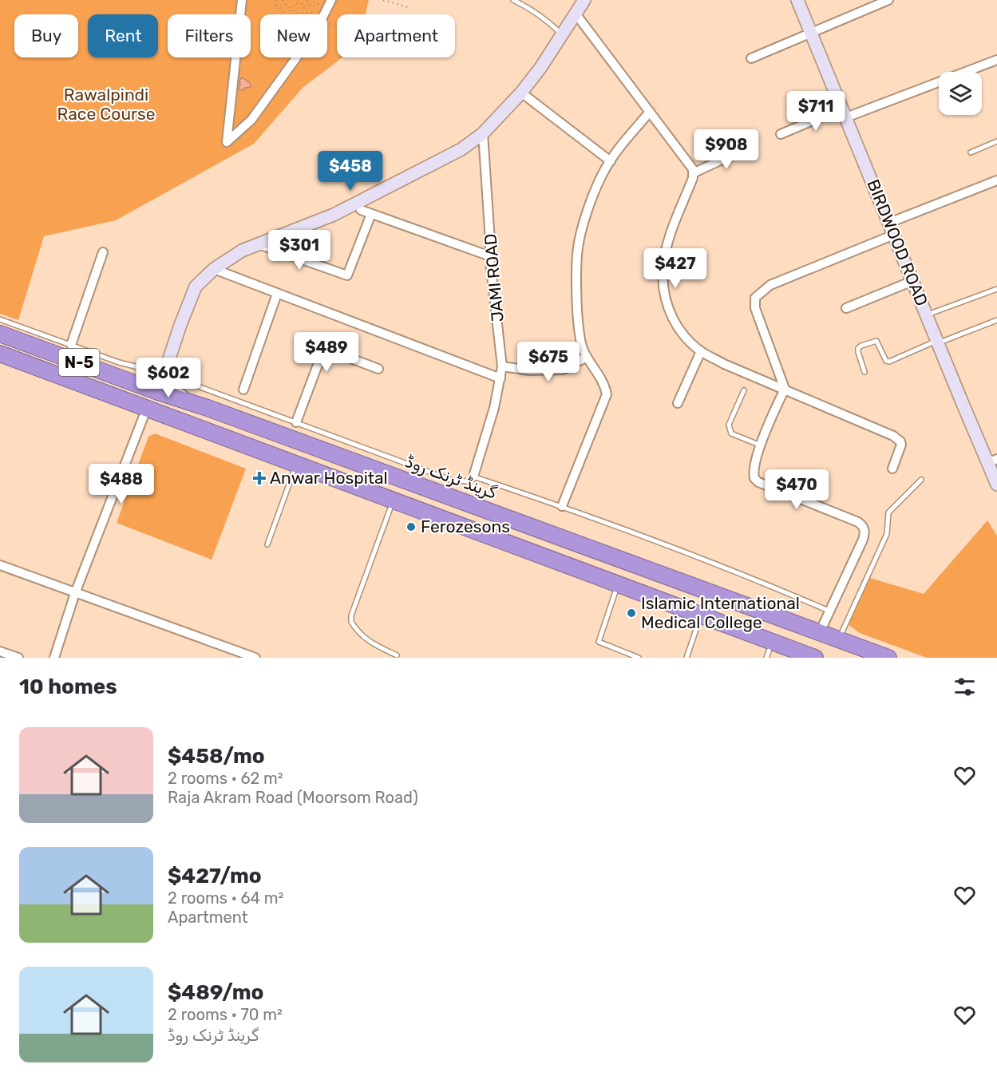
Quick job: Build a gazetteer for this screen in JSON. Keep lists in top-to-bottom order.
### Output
{
  "streets": {
    "highway": ["N-5", "گرینڈ ٹرنک روڈ"],
    "street": ["BIRDWOOD ROAD", "JAMI ROAD"]
  },
  "parks": ["Rawalpindi Race Course"],
  "places": {
    "health": ["Anwar Hospital"],
    "other": ["Ferozesons", "Islamic International Medical College"]
  },
  "page": {
    "chip": [
      "Buy",
      "Rent",
      "Filters",
      "New",
      "Apartment"
    ],
    "price": [
      "$711",
      "$908",
      "$458",
      "$301",
      "$427",
      "$489",
      "$675",
      "$602",
      "$488",
      "$470"
    ],
    "heading": "10 homes",
    "list": [
      {
        "name": "$458/mo",
        "note": "2 rooms · 62 m² · Raja Akram Road (Moorsom Road)"
      },
      {
        "name": "$427/mo",
        "note": "2 rooms · 64 m² · Apartment"
      },
      {
        "name": "$489/mo",
        "note": "2 rooms · 70 m² · گرینڈ ٹرنک روڈ"
      }
    ]
  }
}
